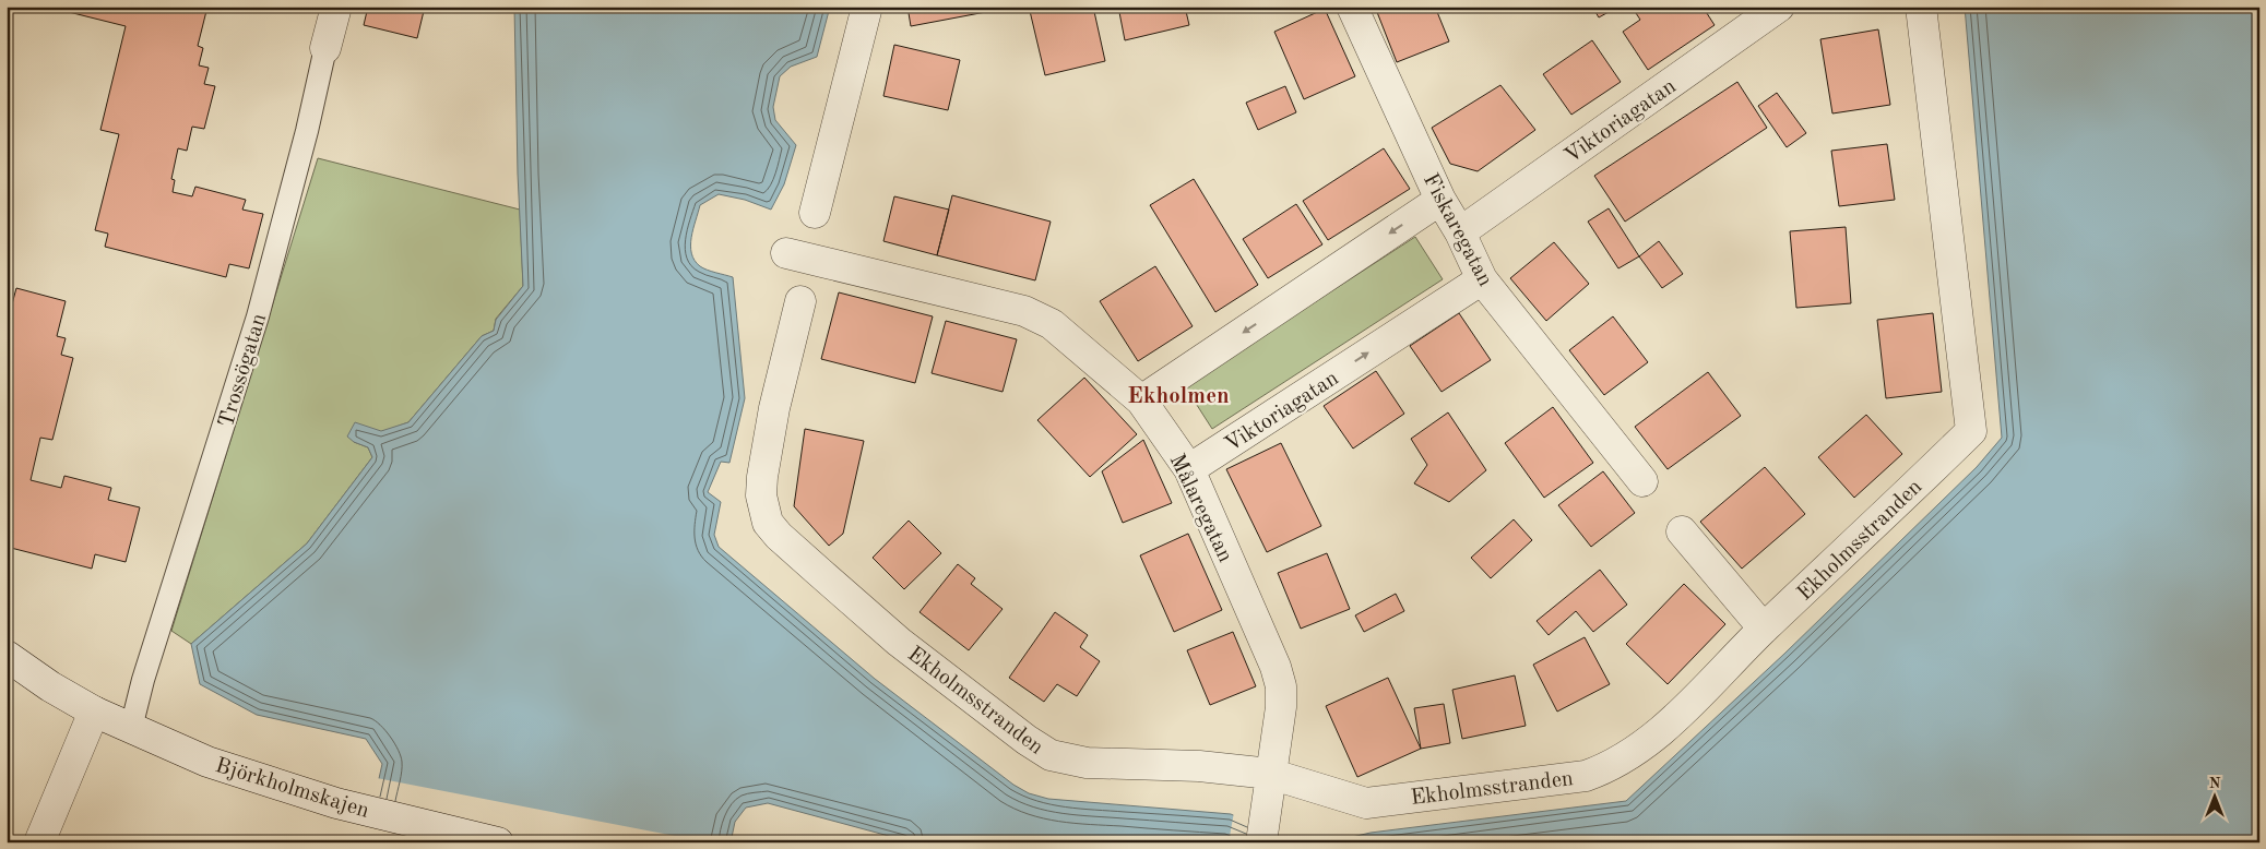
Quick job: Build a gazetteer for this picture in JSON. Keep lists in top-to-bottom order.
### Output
{
  "streets": {
    "street": [
      "Viktoriagatan",
      "Fiskaregatan",
      "Trossögatan",
      "Målaregatan",
      "Ekholmsstranden",
      "Björkholmskajen"
    ]
  },
  "crossings": [
    ["Viktoriagatan", "Fiskaregatan"],
    ["Viktoriagatan", "Målaregatan"],
    ["Trossögatan", "Björkholmskajen"],
    ["Målaregatan", "Ekholmsstranden"]
  ],
  "districts": ["Ekholmen"],
  "north": "top"
}
